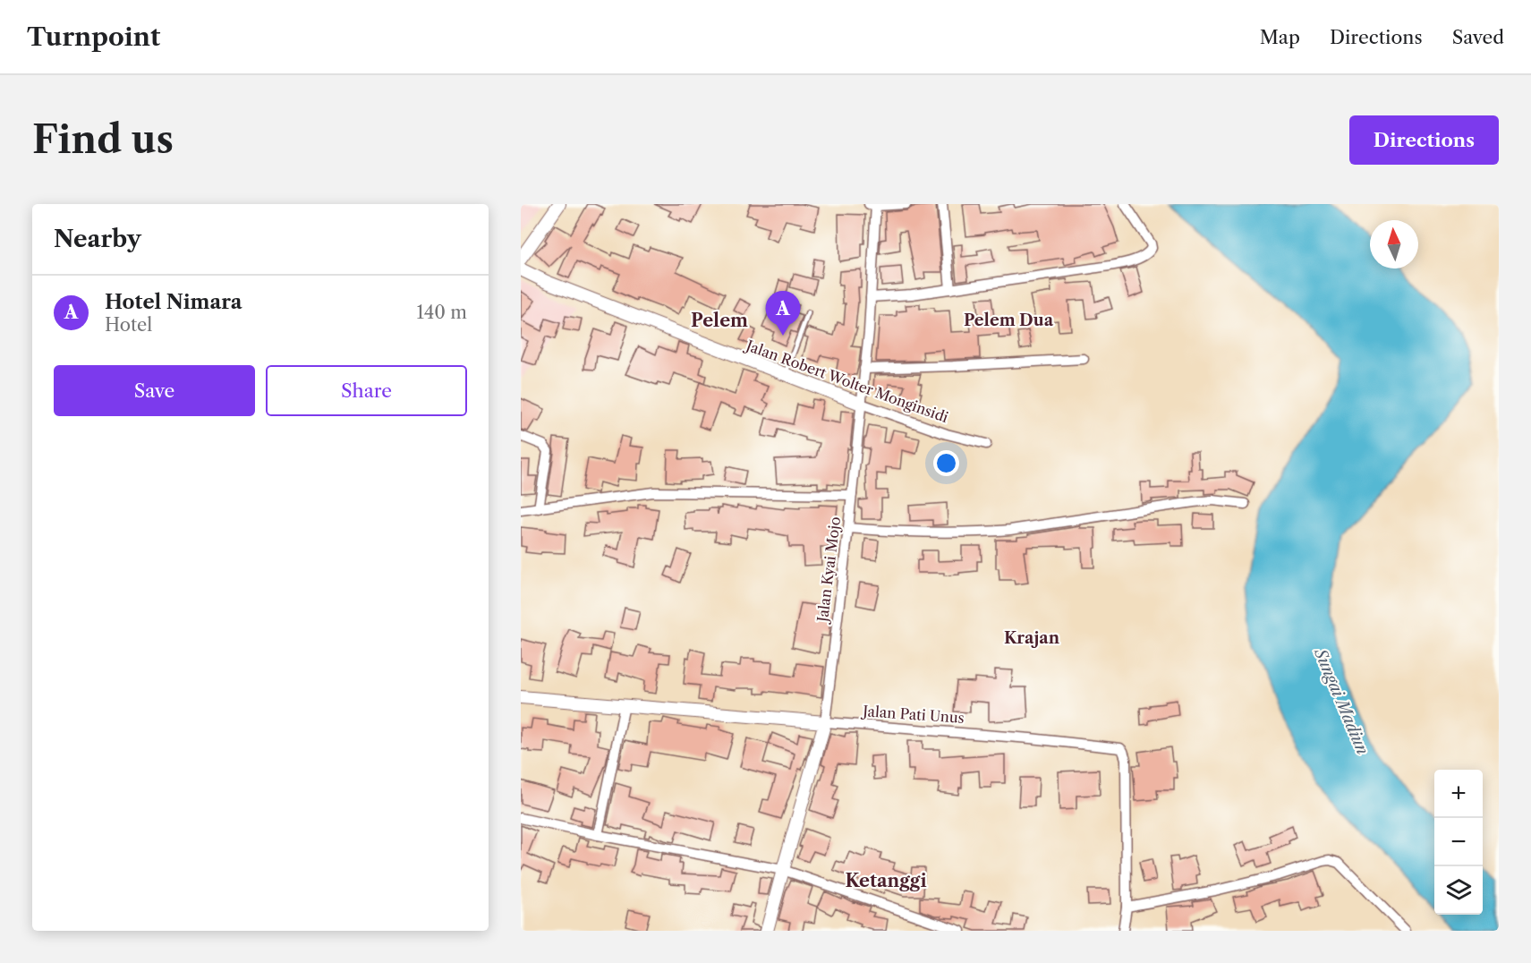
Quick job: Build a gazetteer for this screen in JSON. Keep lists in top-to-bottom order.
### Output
{
  "streets": {
    "street": ["Jalan Robert Wolter Monginsidi", "Jalan Kyai Mojo", "Jalan Pati Unus"]
  },
  "crossings": [
    ["Jalan Robert Wolter Monginsidi", "Jalan Kyai Mojo"],
    ["Jalan Kyai Mojo", "Jalan Pati Unus"]
  ],
  "districts": [
    "Pelem",
    "Pelem Dua",
    "Krajan",
    "Ketanggi"
  ],
  "water": ["Sungai Madiun"],
  "north": "top",
  "page": {
    "header": "Turnpoint",
    "nav": ["Map", "Directions", "Saved"],
    "buttons": [
      "Directions",
      ["Save", "Share"]
    ],
    "title": "Find us",
    "heading": "Nearby",
    "list": [
      {
        "mark": "A",
        "name": "Hotel Nimara",
        "note": "Hotel",
        "value": "140 m"
      }
    ],
    "pins": "A",
    "map_buttons": ["+", "−"]
  }
}
